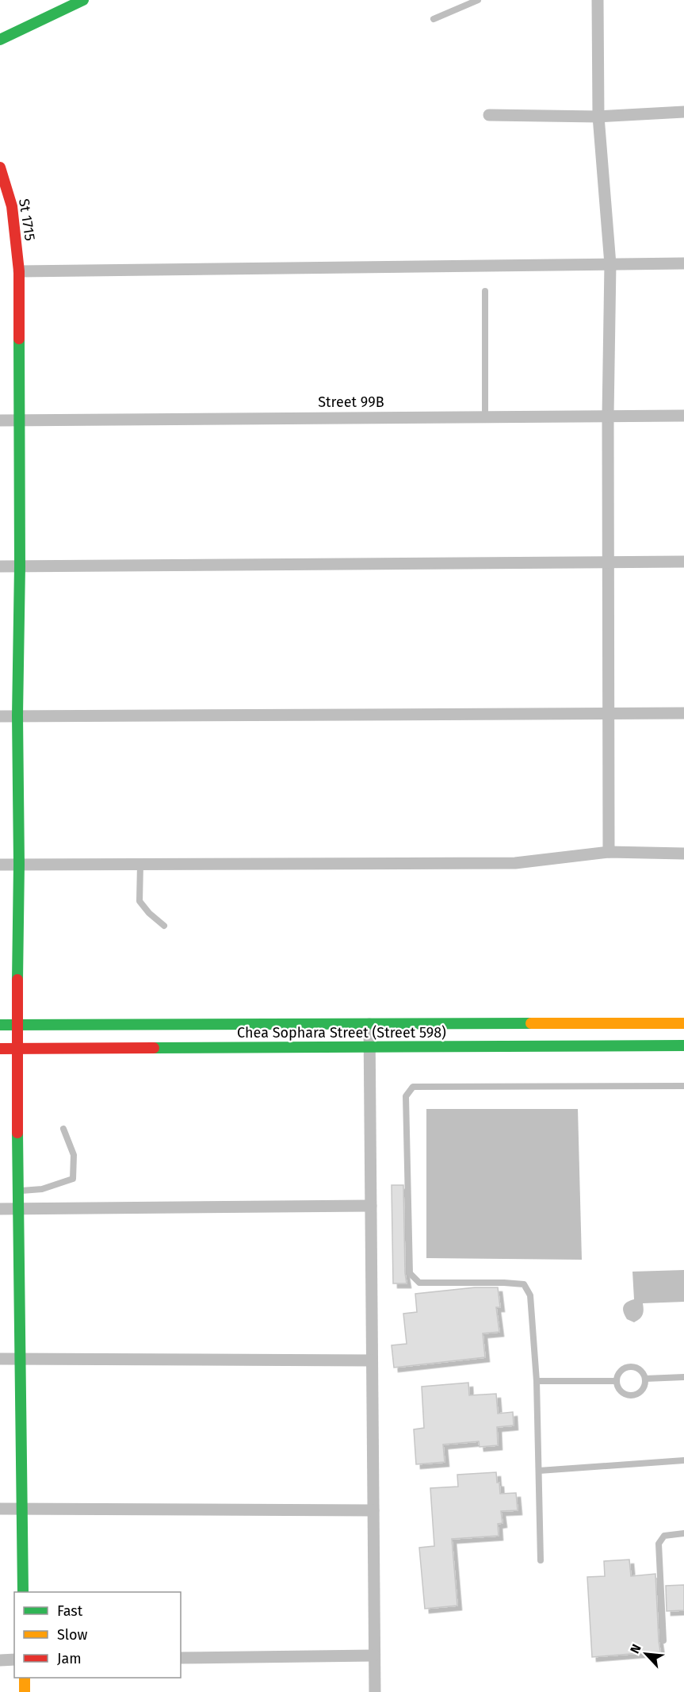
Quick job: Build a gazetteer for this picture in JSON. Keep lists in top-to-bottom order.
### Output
{
  "streets": {
    "street": ["St 1715", "Street 99B", "Chea Sophara Street (Street 598)"]
  },
  "crossings": [
    ["St 1715", "Street 99B"],
    ["St 1715", "Chea Sophara Street (Street 598)"]
  ],
  "legend": ["Fast", "Slow", "Jam"],
  "north": "top left"
}
